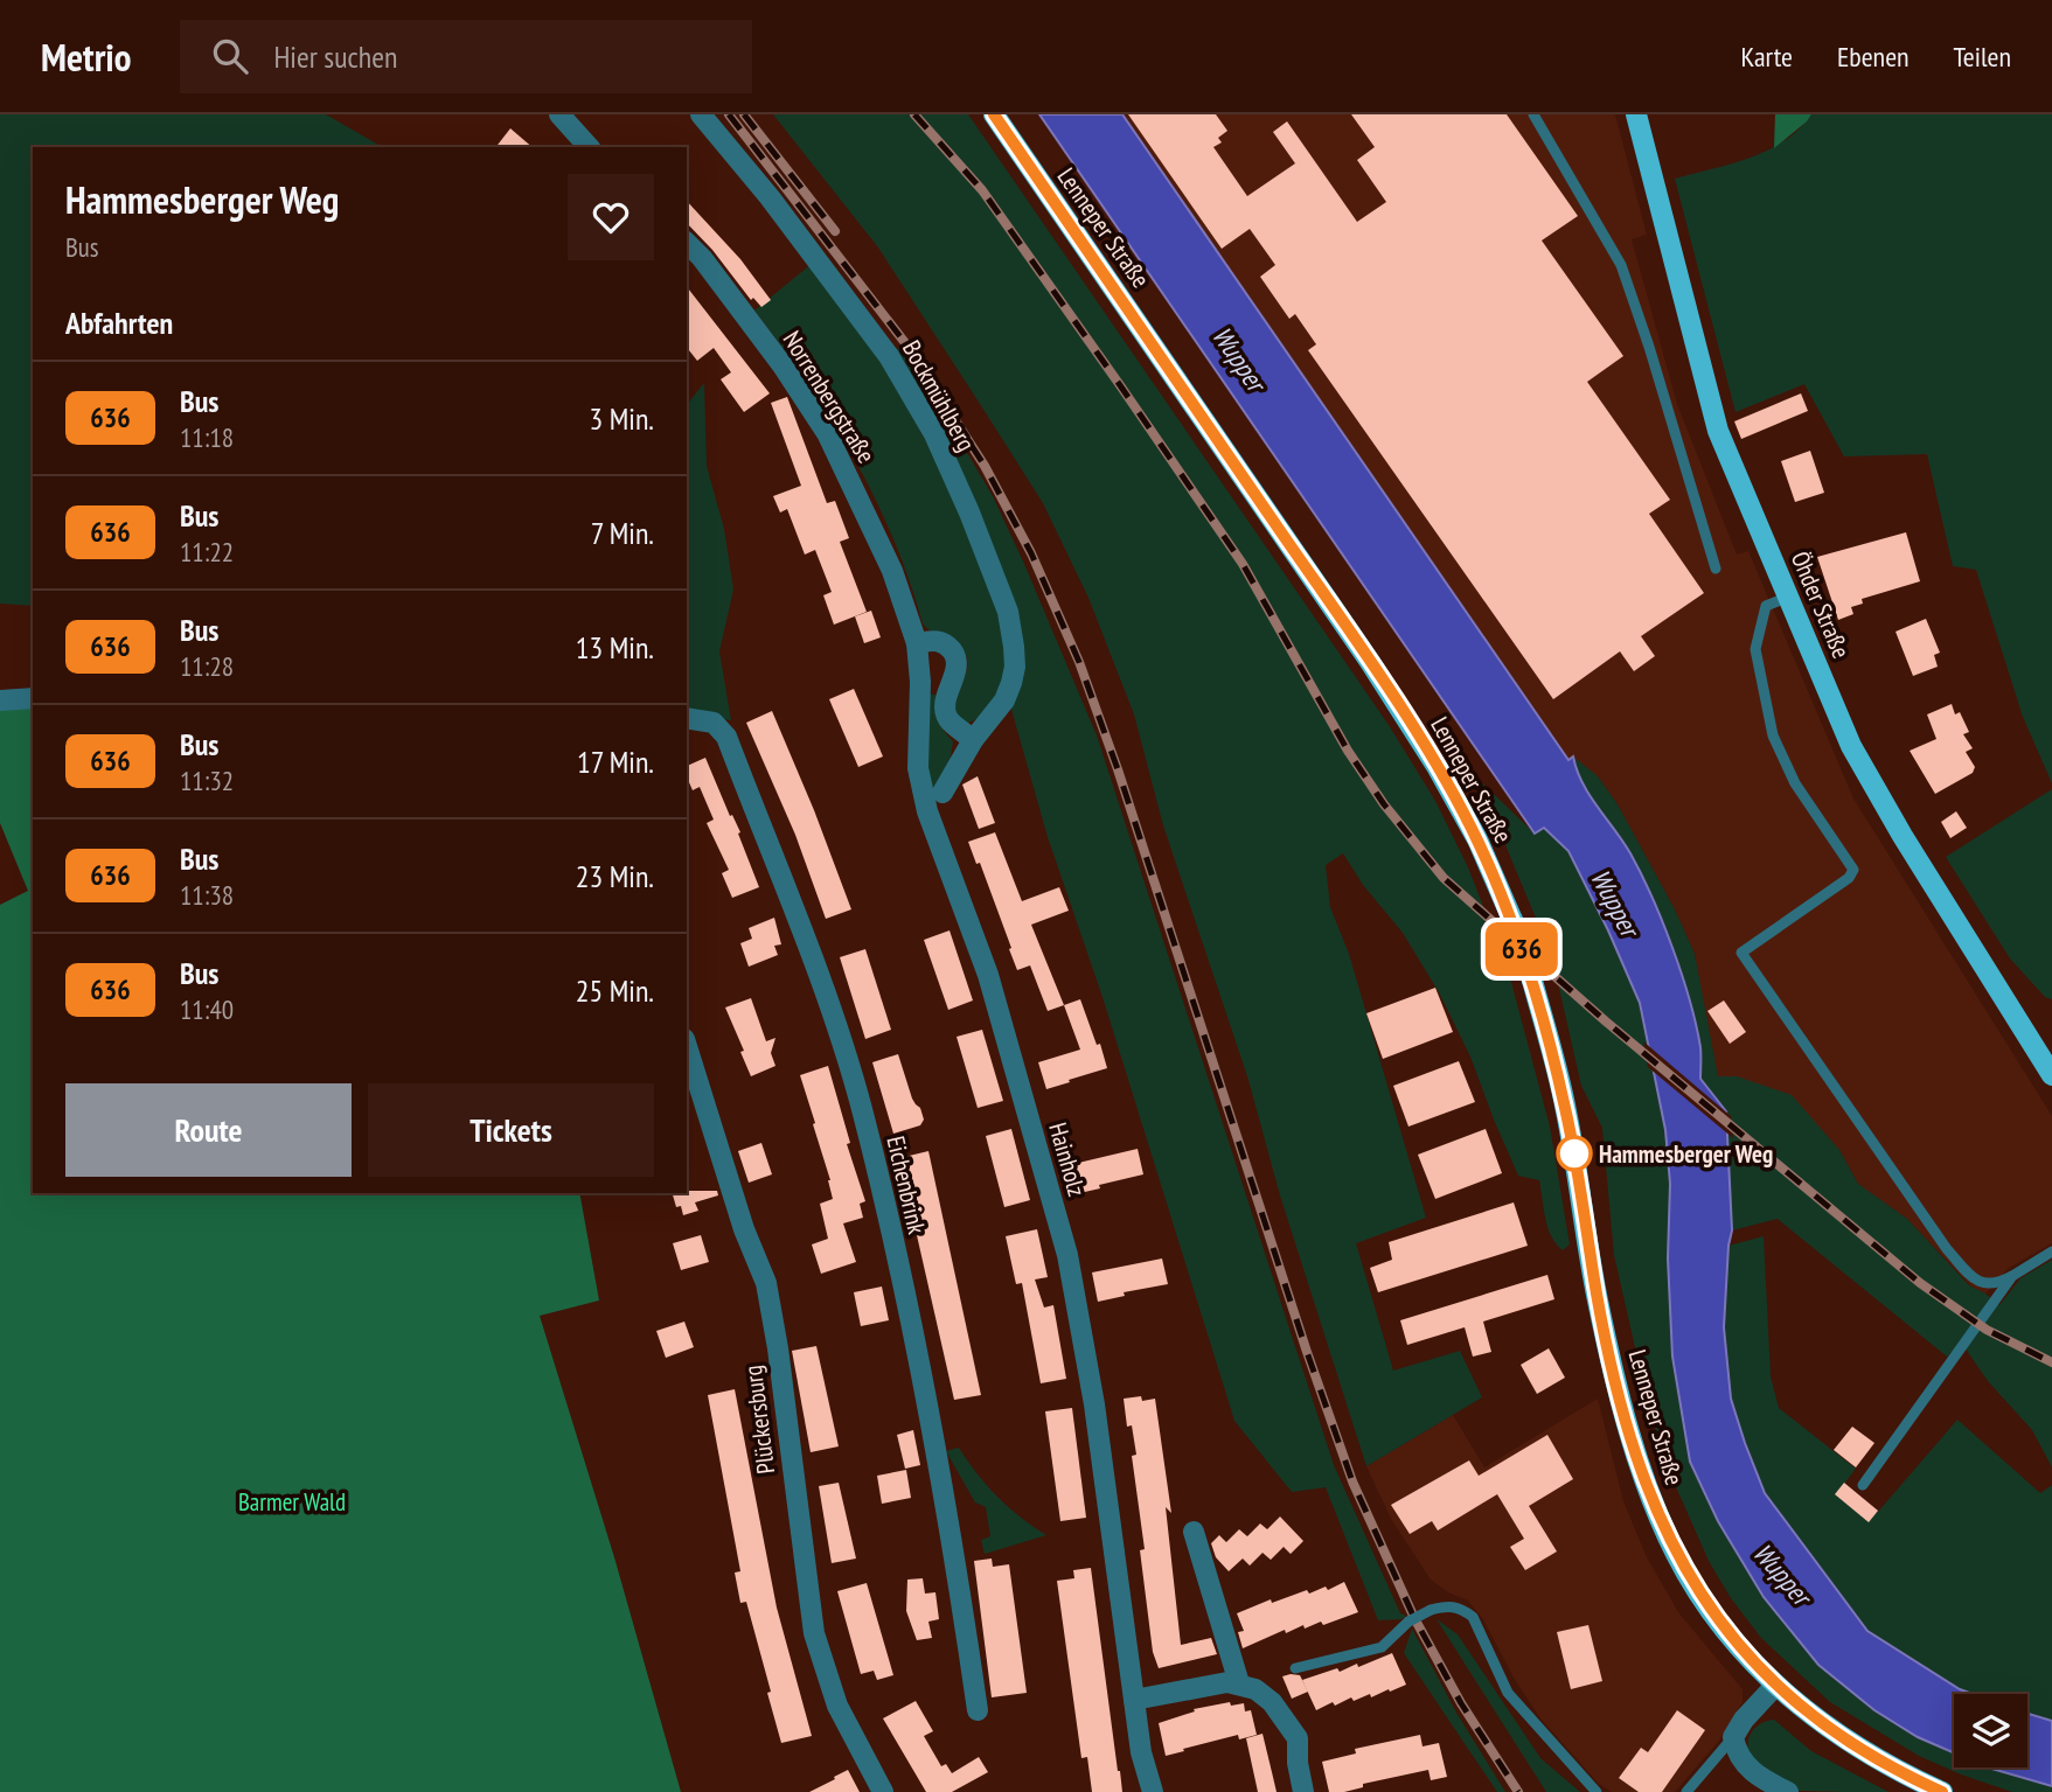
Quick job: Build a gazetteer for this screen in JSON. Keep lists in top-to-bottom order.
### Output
{
  "streets": {
    "main road": ["Lenneper Straße", "Öhder Straße"],
    "street": [
      "Bockmühlberg",
      "Norrenbergstraße",
      "Hainholz",
      "Eichenbrink",
      "Plückersburg"
    ]
  },
  "crossings": [
    ["Norrenbergstraße", "Hainholz"]
  ],
  "water": ["Wupper"],
  "parks": ["Barmer Wald"],
  "places": ["Hammesberger Weg"],
  "lines": ["bus line 636"],
  "page": {
    "header": "Metrio",
    "search": "Hier suchen",
    "nav": ["Karte", "Ebenen", "Teilen"],
    "on_map": "636",
    "heading": [
      ["Hammesberger Weg", "Bus"],
      "Abfahrten"
    ],
    "list": [
      {
        "mark": "636",
        "name": "Bus",
        "note": "11:18",
        "value": "3 Min."
      },
      {
        "mark": "636",
        "name": "Bus",
        "note": "11:22",
        "value": "7 Min."
      },
      {
        "mark": "636",
        "name": "Bus",
        "note": "11:28",
        "value": "13 Min."
      },
      {
        "mark": "636",
        "name": "Bus",
        "note": "11:32",
        "value": "17 Min."
      },
      {
        "mark": "636",
        "name": "Bus",
        "note": "11:38",
        "value": "23 Min."
      },
      {
        "mark": "636",
        "name": "Bus",
        "note": "11:40",
        "value": "25 Min."
      }
    ],
    "buttons": ["Route", "Tickets"]
  }
}
